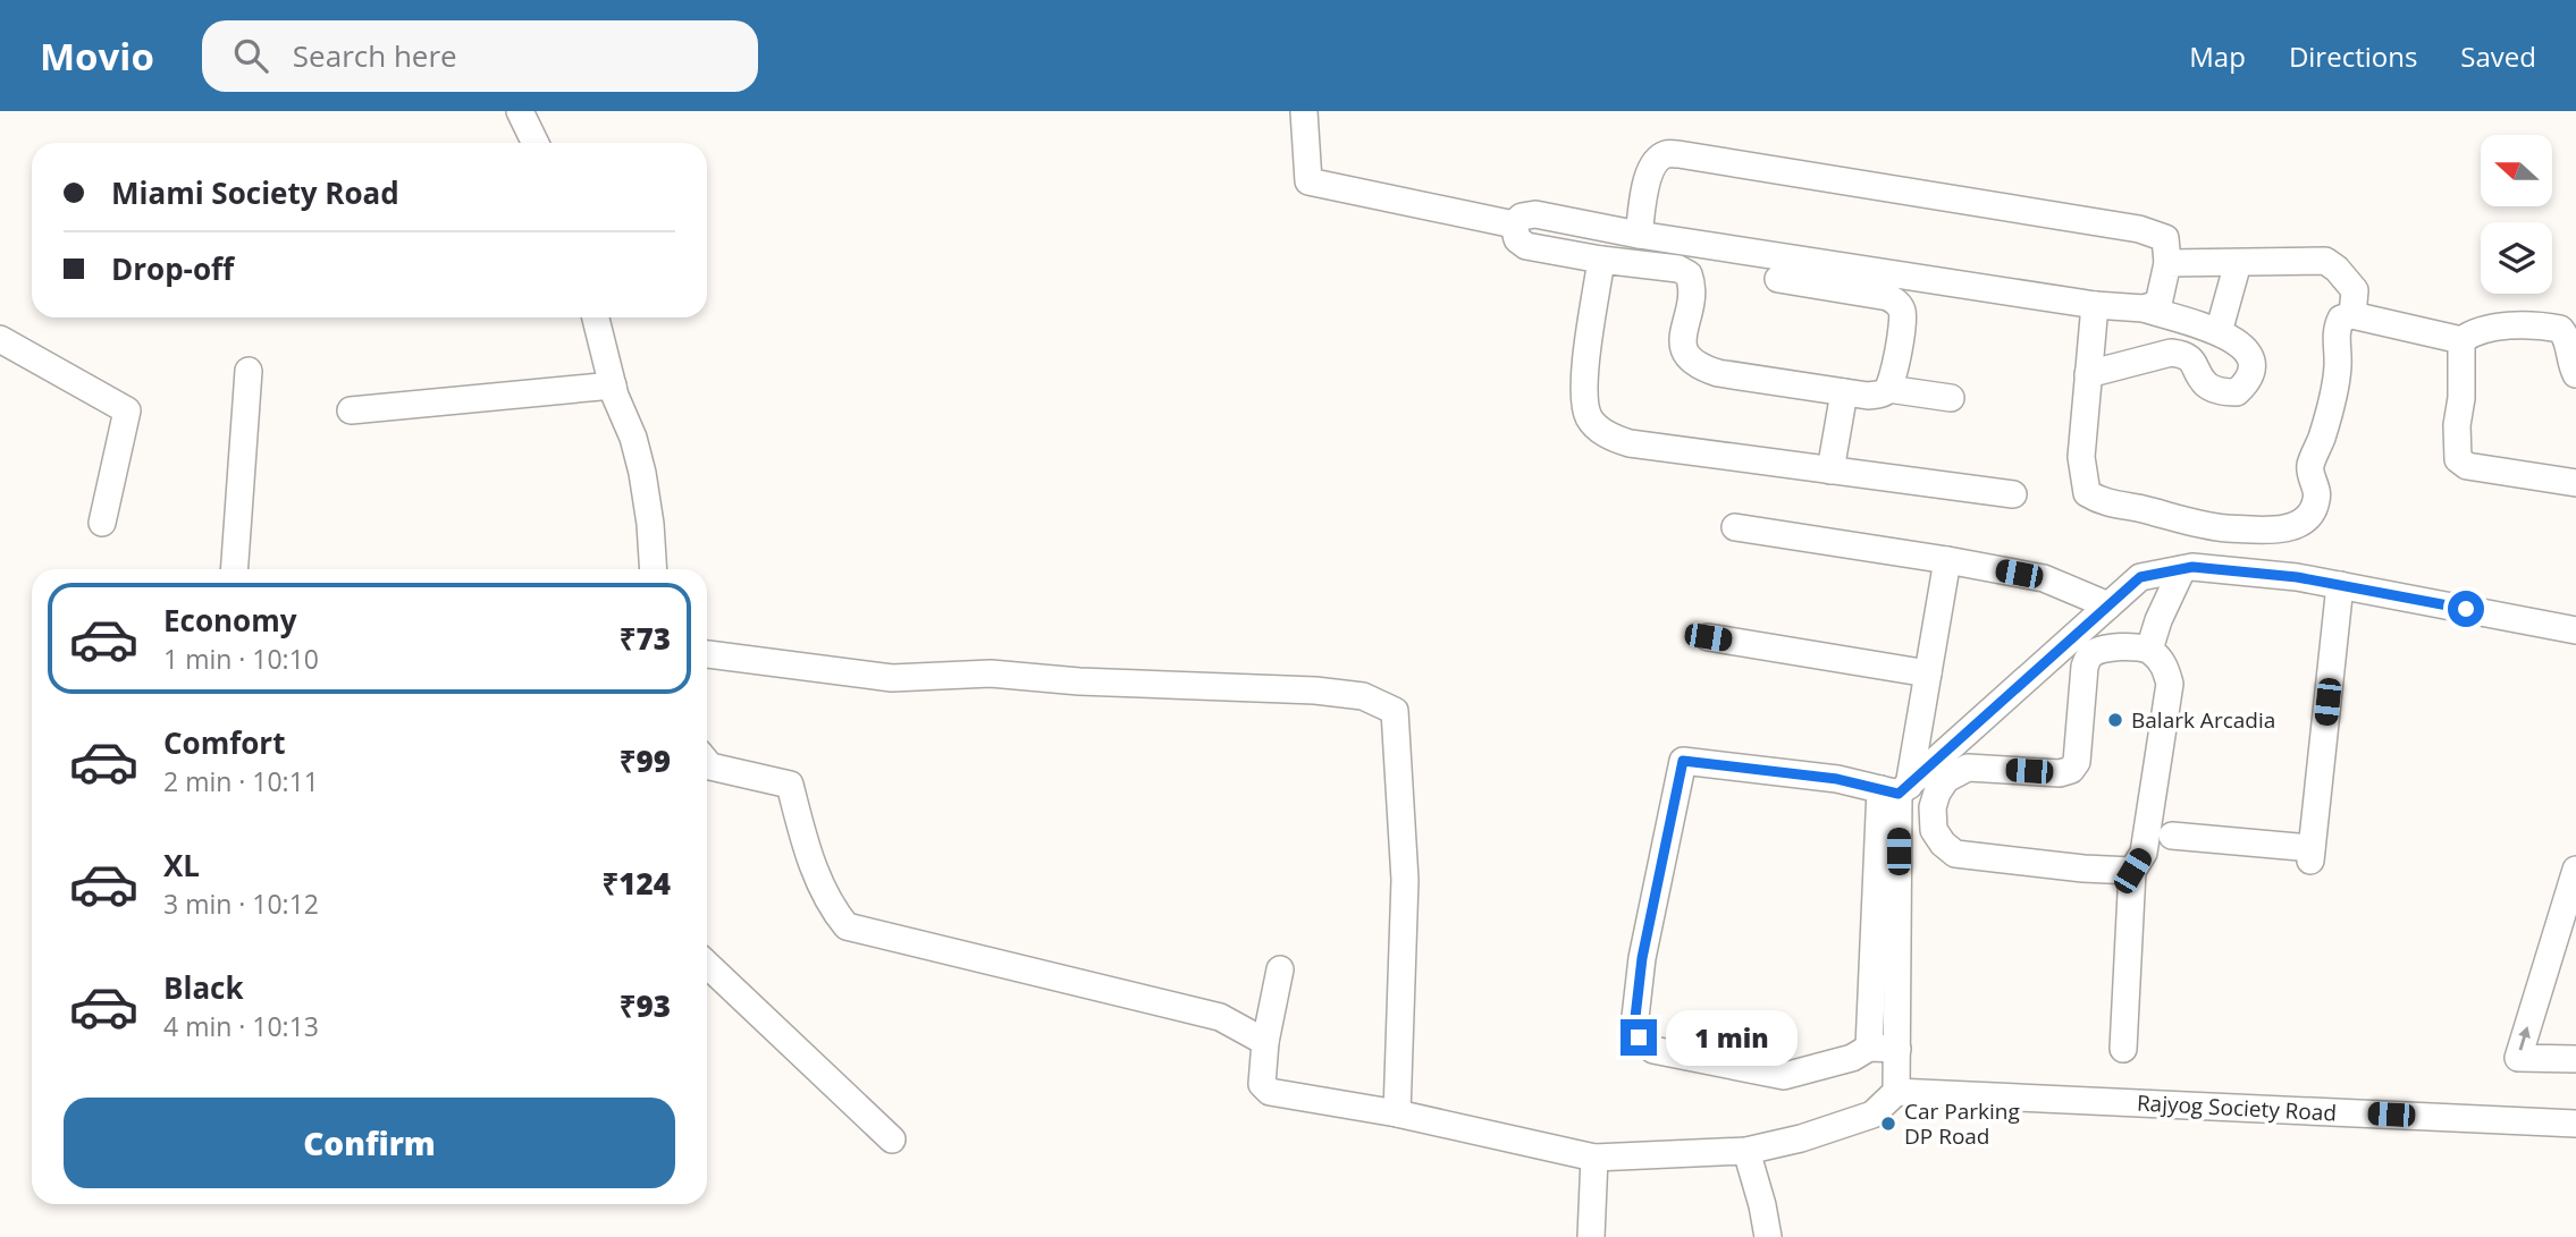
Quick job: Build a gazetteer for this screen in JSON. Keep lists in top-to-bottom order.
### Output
{
  "streets": {
    "street": ["Rajyog Society Road"]
  },
  "places": ["Balark Arcadia", "Car Parking DP Road"],
  "north": "left",
  "page": {
    "header": "Movio",
    "search": "Search here",
    "nav": ["Map", "Directions", "Saved"],
    "banner": ["Miami Society Road", "Drop-off"],
    "list": [
      {
        "name": "Economy",
        "note": "1 min · 10:10",
        "value": "₹73"
      },
      {
        "name": "Comfort",
        "note": "2 min · 10:11",
        "value": "₹99"
      },
      {
        "name": "XL",
        "note": "3 min · 10:12",
        "value": "₹124"
      },
      {
        "name": "Black",
        "note": "4 min · 10:13",
        "value": "₹93"
      }
    ],
    "bubble": "1 min",
    "buttons": "Confirm"
  }
}
